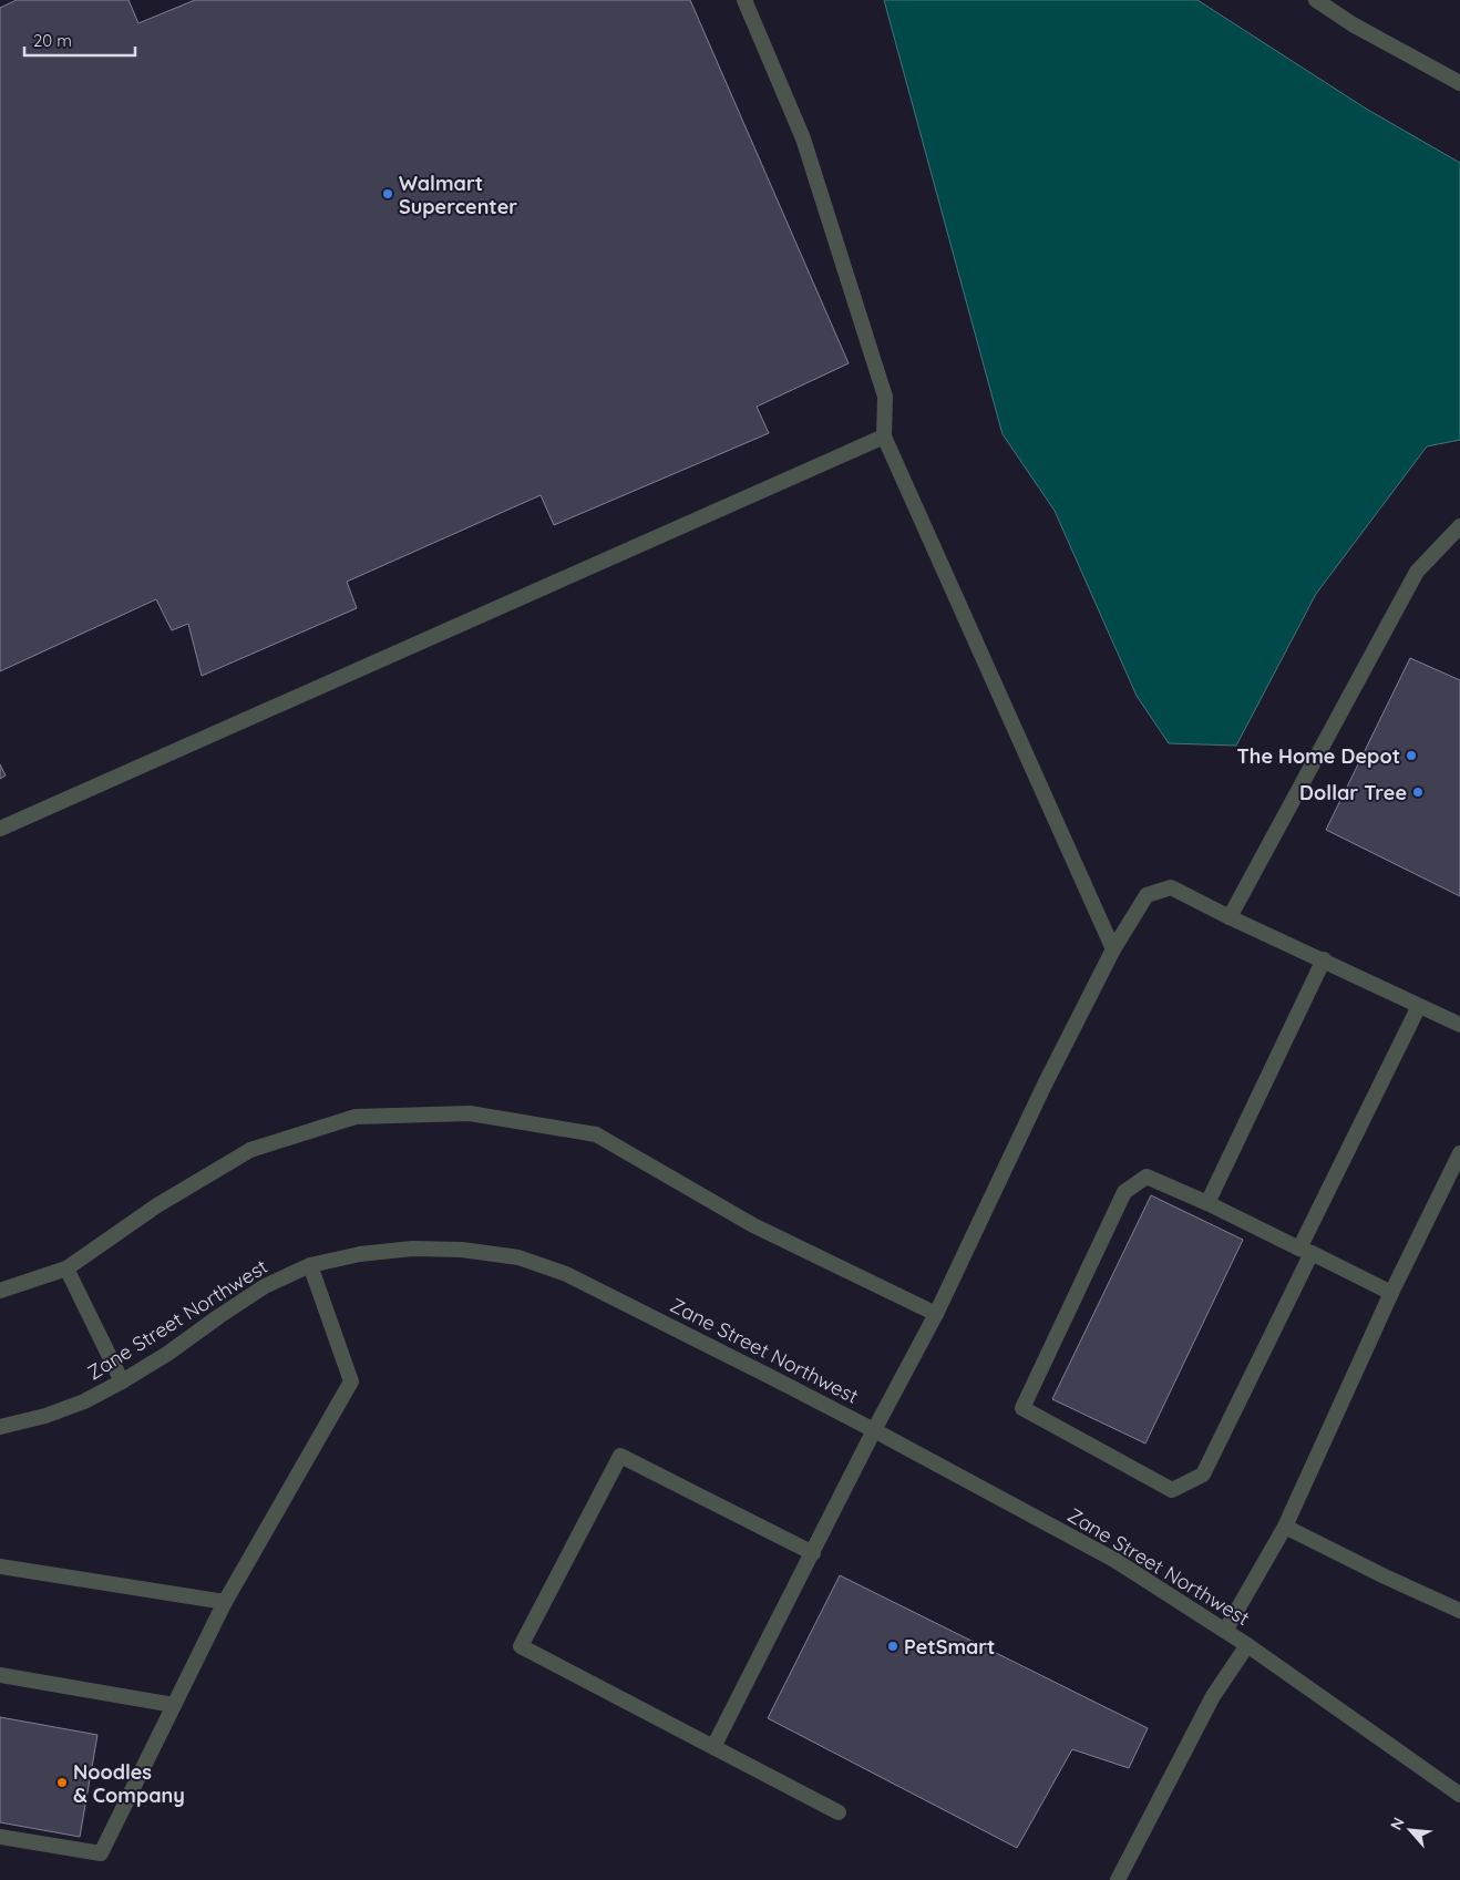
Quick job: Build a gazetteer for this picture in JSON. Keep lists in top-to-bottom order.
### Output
{
  "streets": {
    "street": ["Zane Street Northwest"]
  },
  "places": [
    "Walmart Supercenter",
    "The Home Depot",
    "Dollar Tree",
    "PetSmart",
    "Noodles & Company"
  ],
  "scale_bar": "20 m",
  "north": "top left"
}
